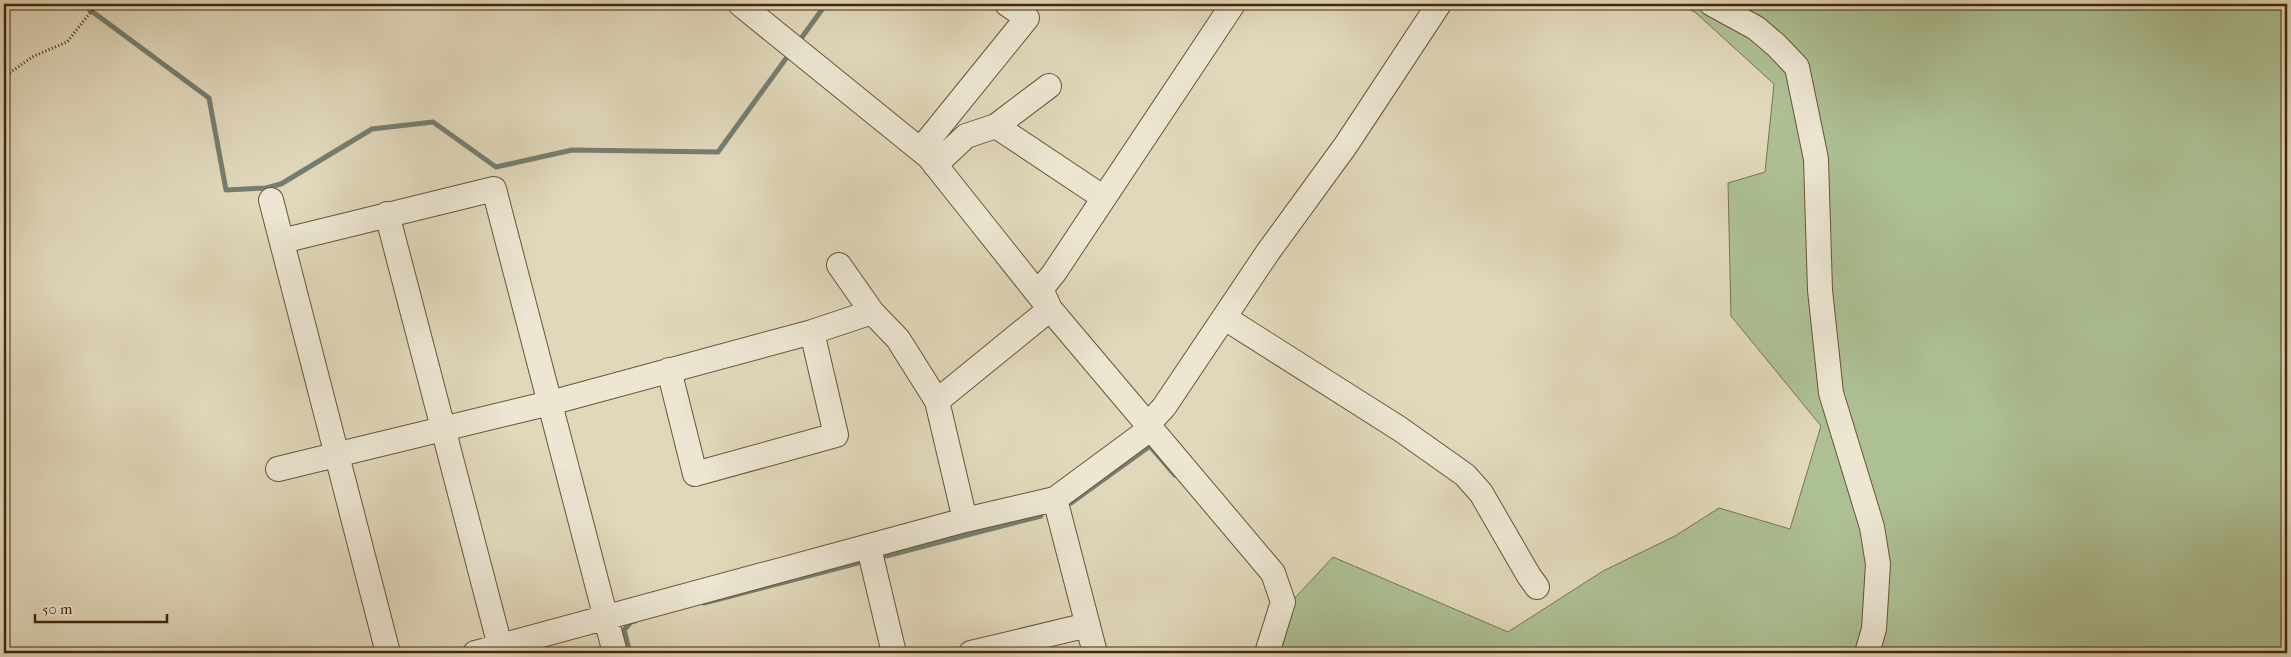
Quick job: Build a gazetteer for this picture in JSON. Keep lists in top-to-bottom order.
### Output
{
  "scale_bar": "50 m"
}
